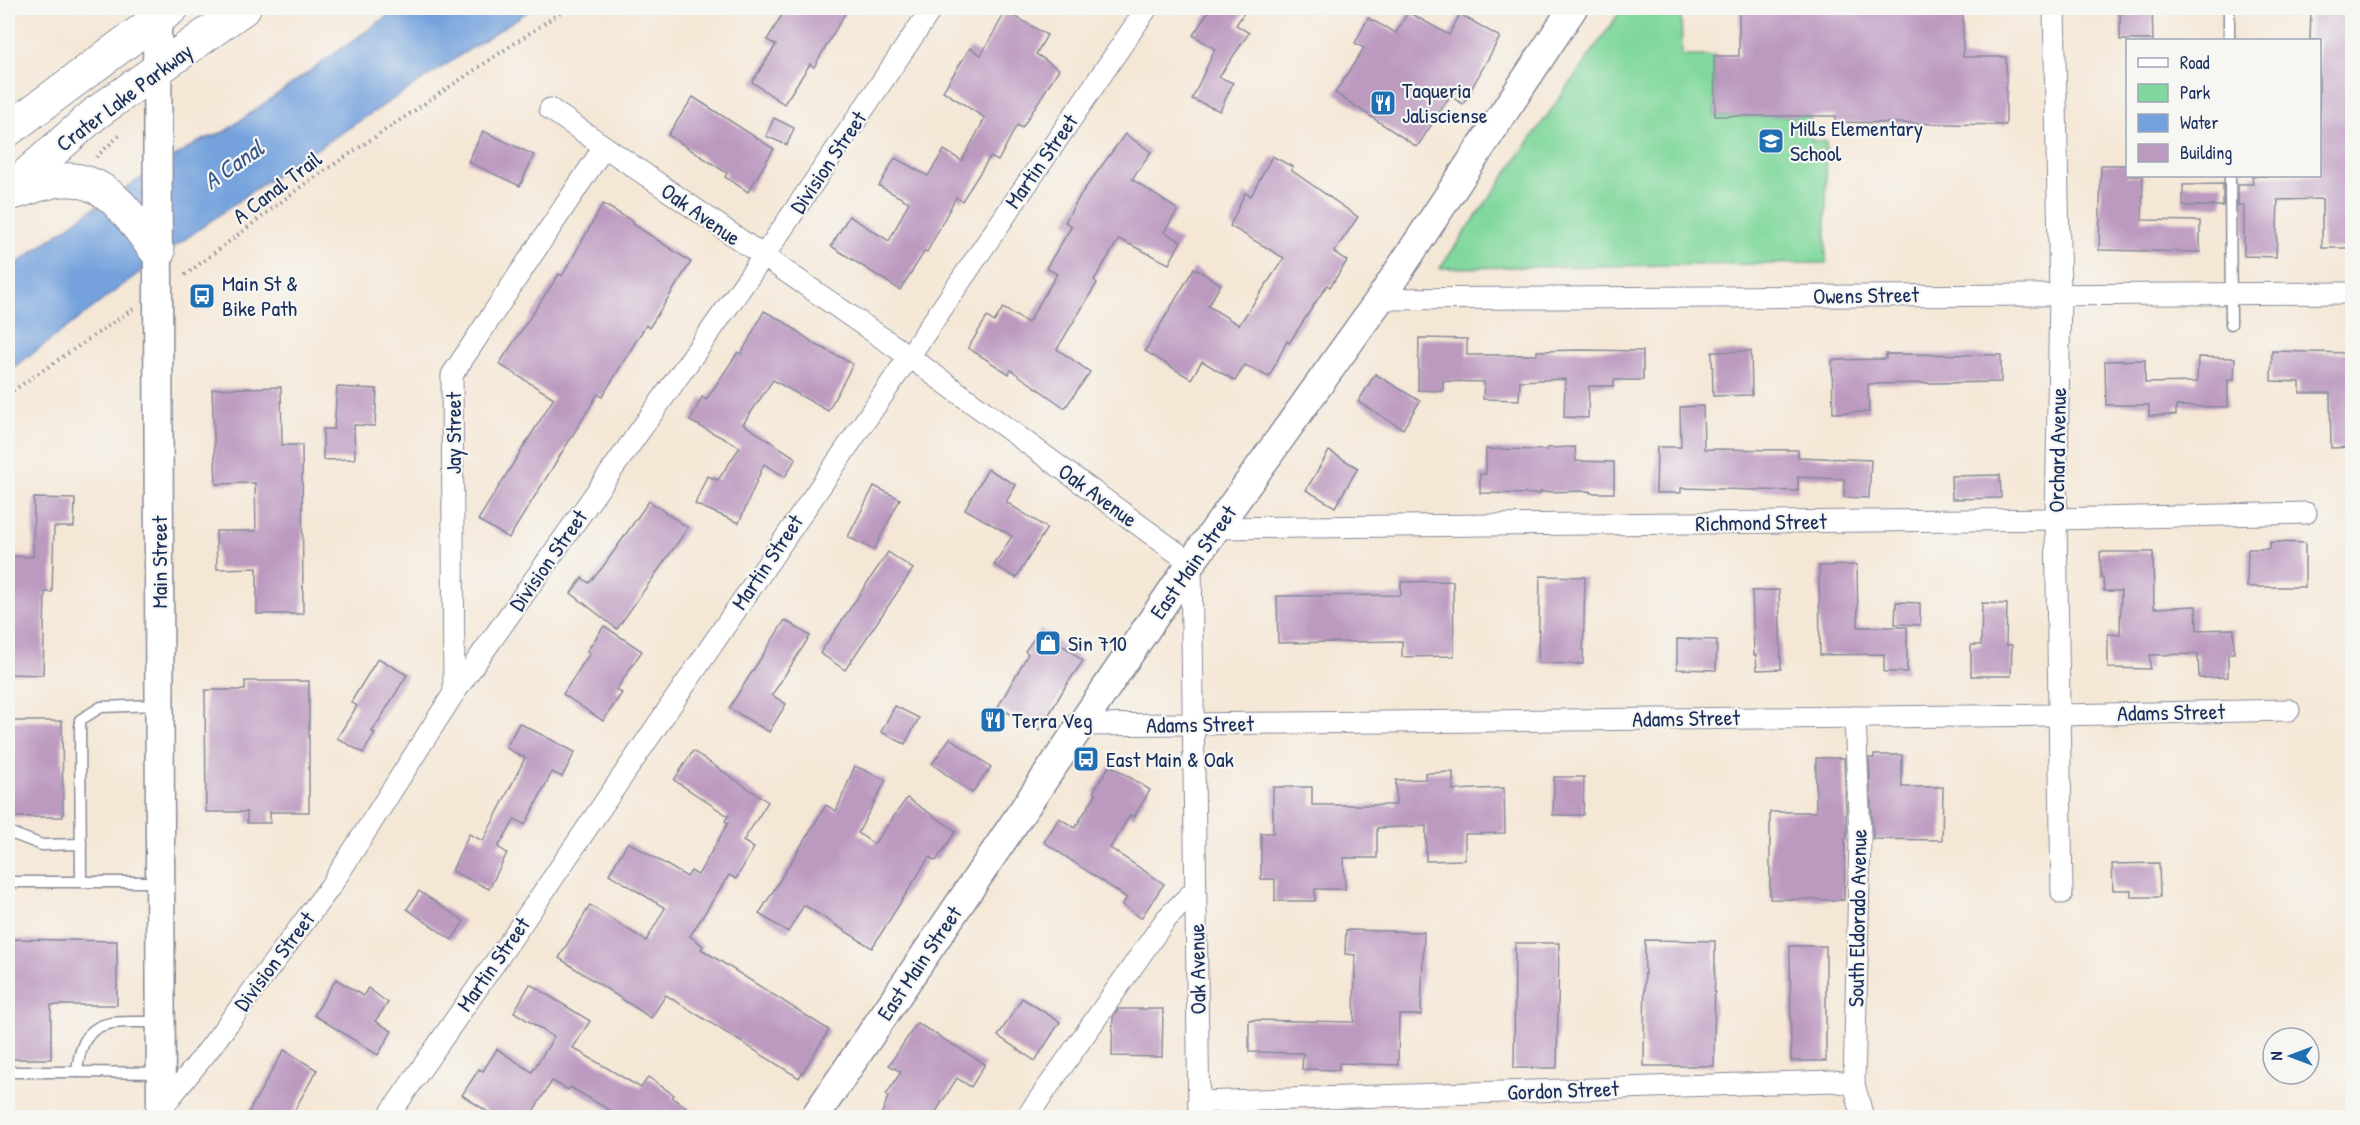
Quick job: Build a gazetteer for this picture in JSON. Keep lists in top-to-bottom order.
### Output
{
  "streets": {
    "main road": ["Crater Lake Parkway"],
    "street": [
      "Martin Street",
      "Division Street",
      "Oak Avenue",
      "Owens Street",
      "Jay Street",
      "Orchard Avenue",
      "Richmond Street",
      "Main Street",
      "East Main Street",
      "Adams Street",
      "South Eldorado Avenue",
      "Gordon Street"
    ],
    "path": ["A Canal Trail"]
  },
  "crossings": [
    ["Crater Lake Parkway", "Main Street"],
    ["Martin Street", "Oak Avenue"],
    ["Division Street", "Oak Avenue"],
    ["Division Street", "Jay Street"],
    ["Division Street", "Main Street"],
    ["A Canal Trail", "Main Street"],
    ["Oak Avenue", "Jay Street"],
    ["Oak Avenue", "East Main Street"],
    ["Oak Avenue", "Adams Street"],
    ["Oak Avenue", "Gordon Street"],
    ["Owens Street", "Orchard Avenue"],
    ["Owens Street", "East Main Street"],
    ["Orchard Avenue", "Richmond Street"],
    ["Orchard Avenue", "Adams Street"],
    ["Richmond Street", "East Main Street"],
    ["East Main Street", "Adams Street"],
    ["Adams Street", "South Eldorado Avenue"],
    ["South Eldorado Avenue", "Gordon Street"]
  ],
  "water": ["A Canal"],
  "places": {
    "restaurant": ["Taqueria Jalisciense", "Terra Veg"],
    "school or university": ["Mills Elementary School"],
    "bus stop": ["Main St & Bike Path", "East Main & Oak"],
    "shop": ["Sin 710"]
  },
  "legend": [
    "Road",
    "Park",
    "Water",
    "Building"
  ],
  "north": "left"
}
